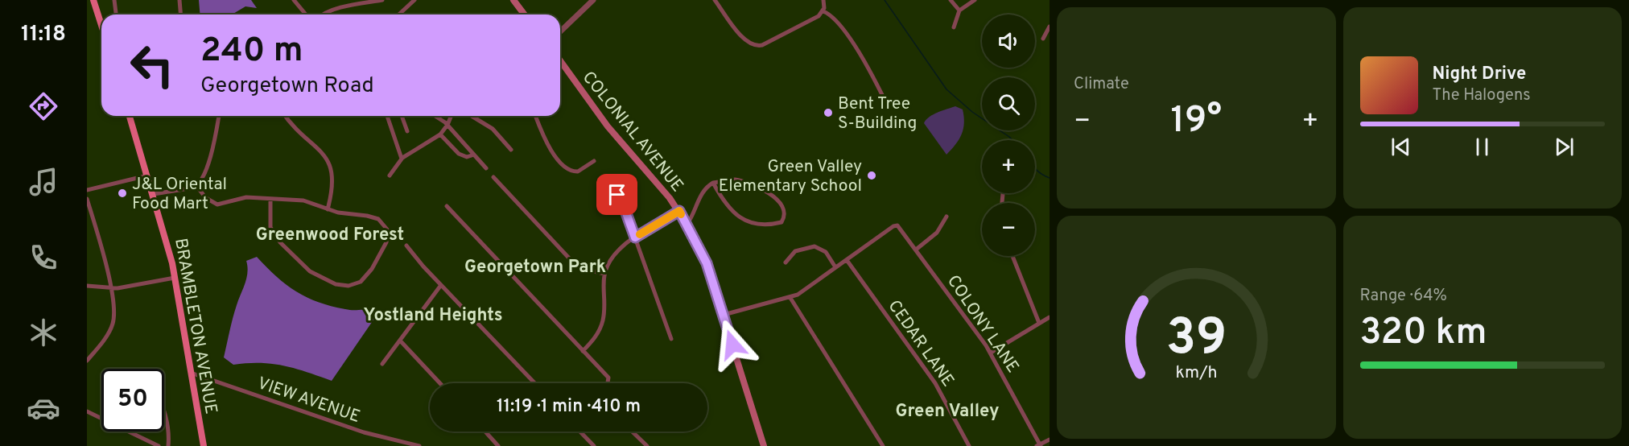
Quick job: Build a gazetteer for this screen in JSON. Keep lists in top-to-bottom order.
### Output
{
  "streets": {
    "main road": ["COLONIAL AVENUE", "BRAMBLETON AVENUE"],
    "street": ["COLONY LANE", "CEDAR LANE", "VIEW AVENUE"]
  },
  "crossings": [
    ["COLONY LANE", "CEDAR LANE"],
    ["BRAMBLETON AVENUE", "VIEW AVENUE"]
  ],
  "districts": [
    "Greenwood Forest",
    "Georgetown Park",
    "Yostland Heights",
    "Green Valley"
  ],
  "places": ["Bent Tree S-Building", "Green Valley Elementary School", "J&L Oriental Food Mart"],
  "page": {
    "tabs": "11:18",
    "tile": [
      "Climate",
      ["Range · 64%", "320 km"]
    ],
    "map_buttons": ["+", "−"],
    "turn": ["240 m", "Georgetown Road"],
    "song": ["Night Drive", "The Halogens"],
    "heat": ["−", "19°", "+"],
    "limit": "50",
    "trip": "11:19 · 1 min · 410 m",
    "gauge": ["39", "km/h"]
  }
}
